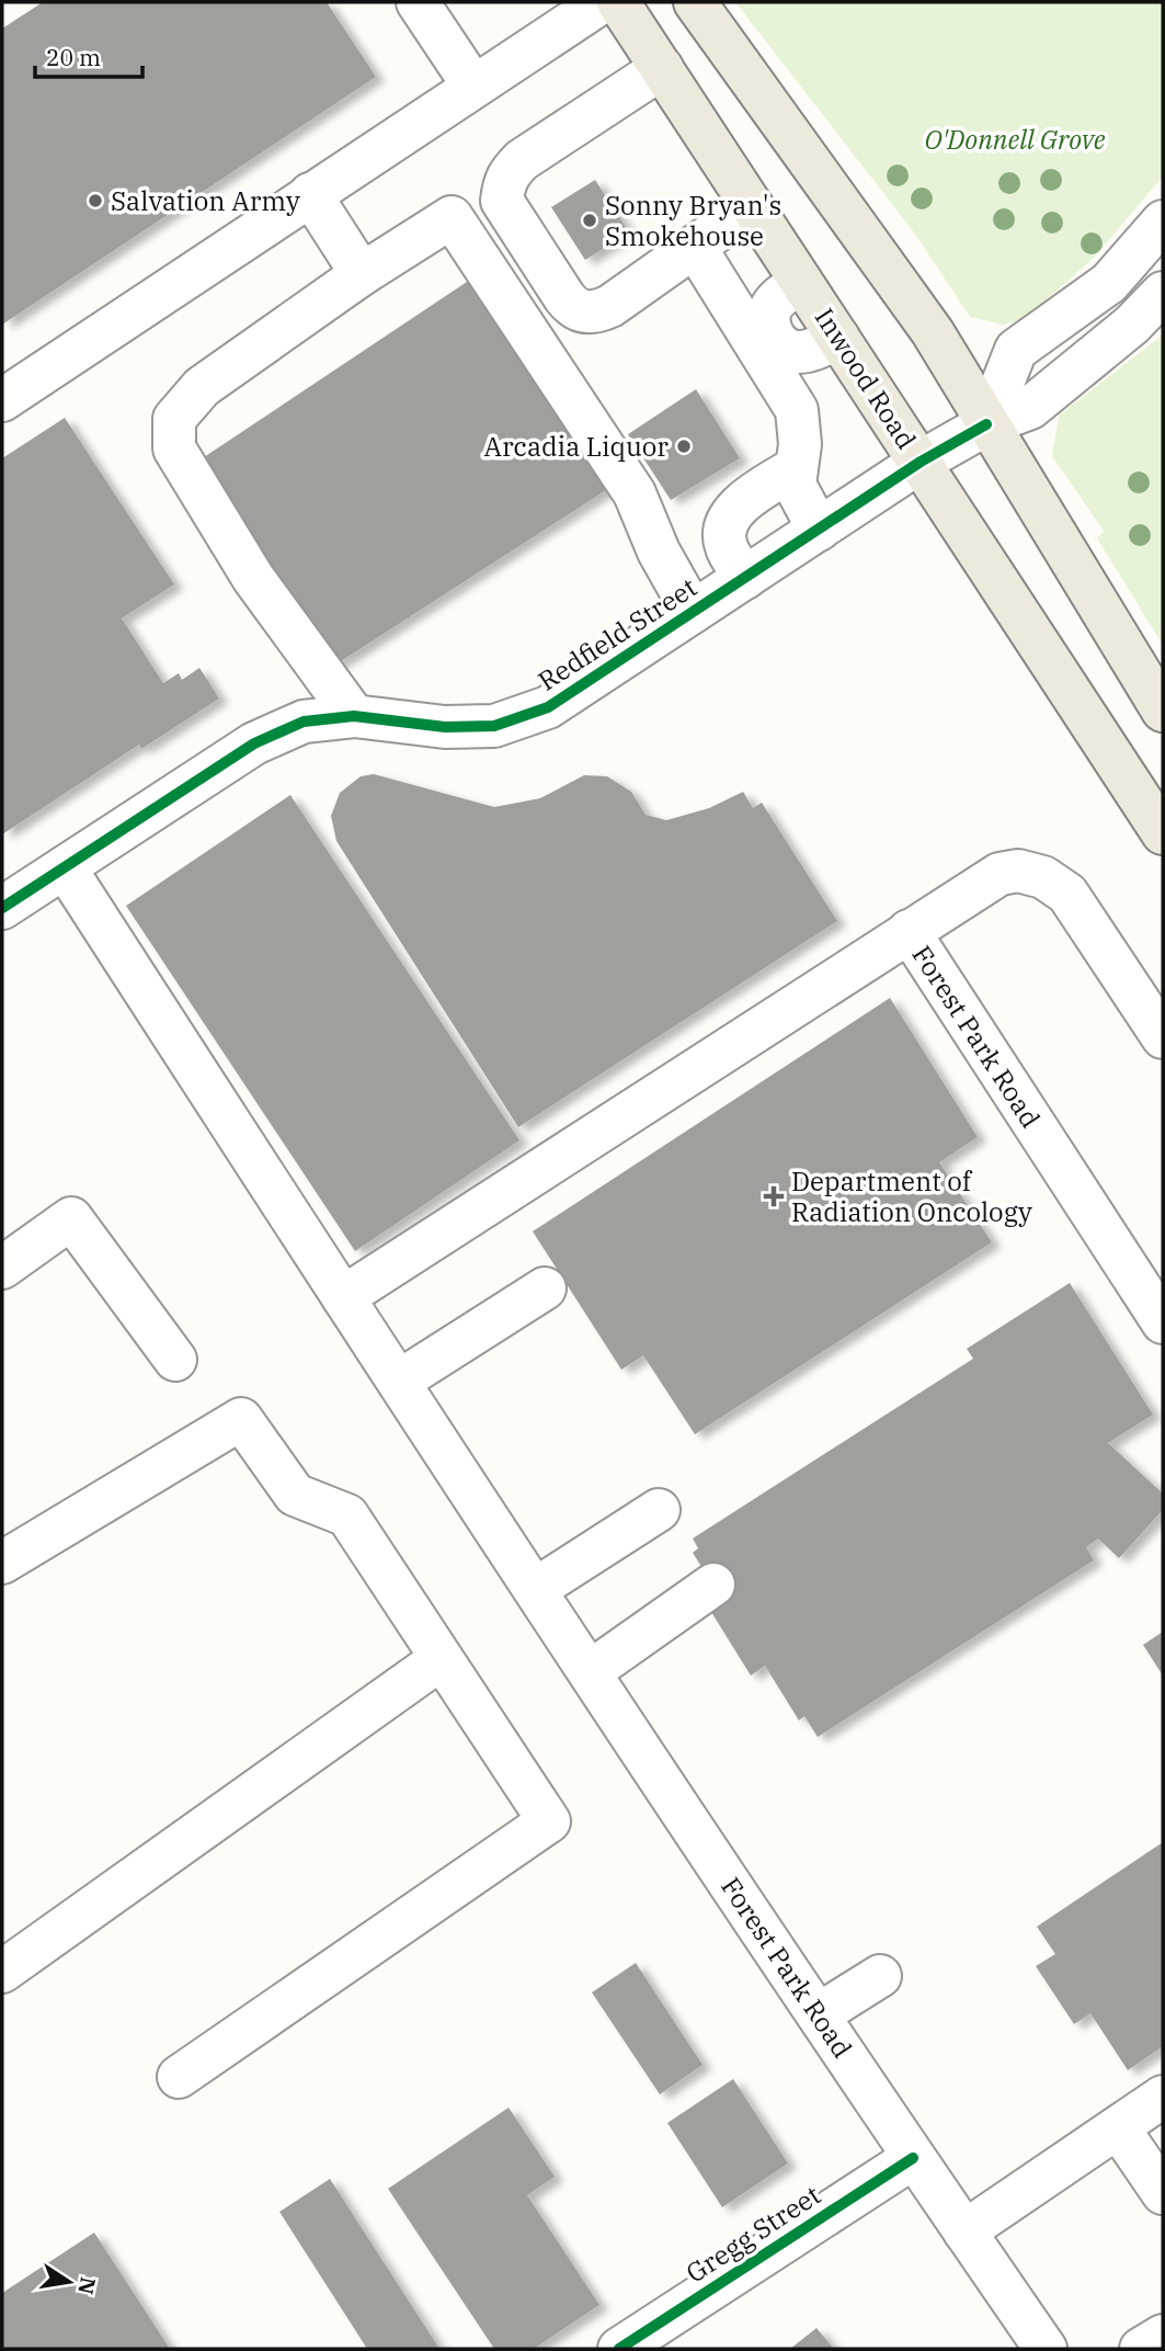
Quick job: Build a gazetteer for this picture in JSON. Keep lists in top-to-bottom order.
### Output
{
  "streets": {
    "main road": ["Inwood Road"],
    "street": ["Redfield Street", "Forest Park Road", "Gregg Street"]
  },
  "crossings": [
    ["Inwood Road", "Redfield Street"],
    ["Redfield Street", "Forest Park Road"],
    ["Forest Park Road", "Gregg Street"]
  ],
  "parks": ["O'Donnell Grove"],
  "places": {
    "other": ["Salvation Army", "Sonny Bryan's Smokehouse", "Arcadia Liquor"],
    "health": ["Department of Radiation Oncology"]
  },
  "scale_bar": "20 m",
  "north": "right"
}
